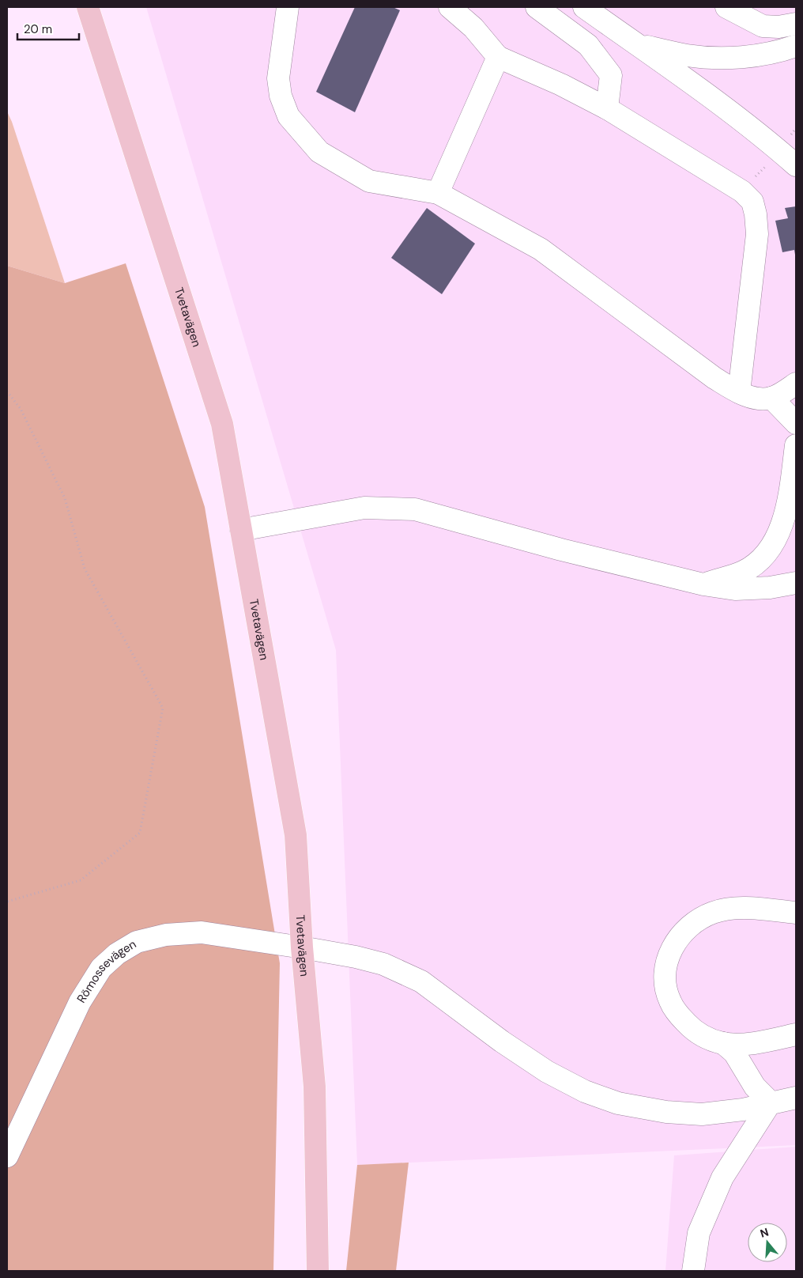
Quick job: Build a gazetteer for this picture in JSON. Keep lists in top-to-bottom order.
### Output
{
  "streets": {
    "main road": ["Tvetavägen"],
    "street": ["Römossevägen"]
  },
  "crossings": [
    ["Tvetavägen", "Römossevägen"]
  ],
  "scale_bar": "20 m",
  "north": "top"
}
